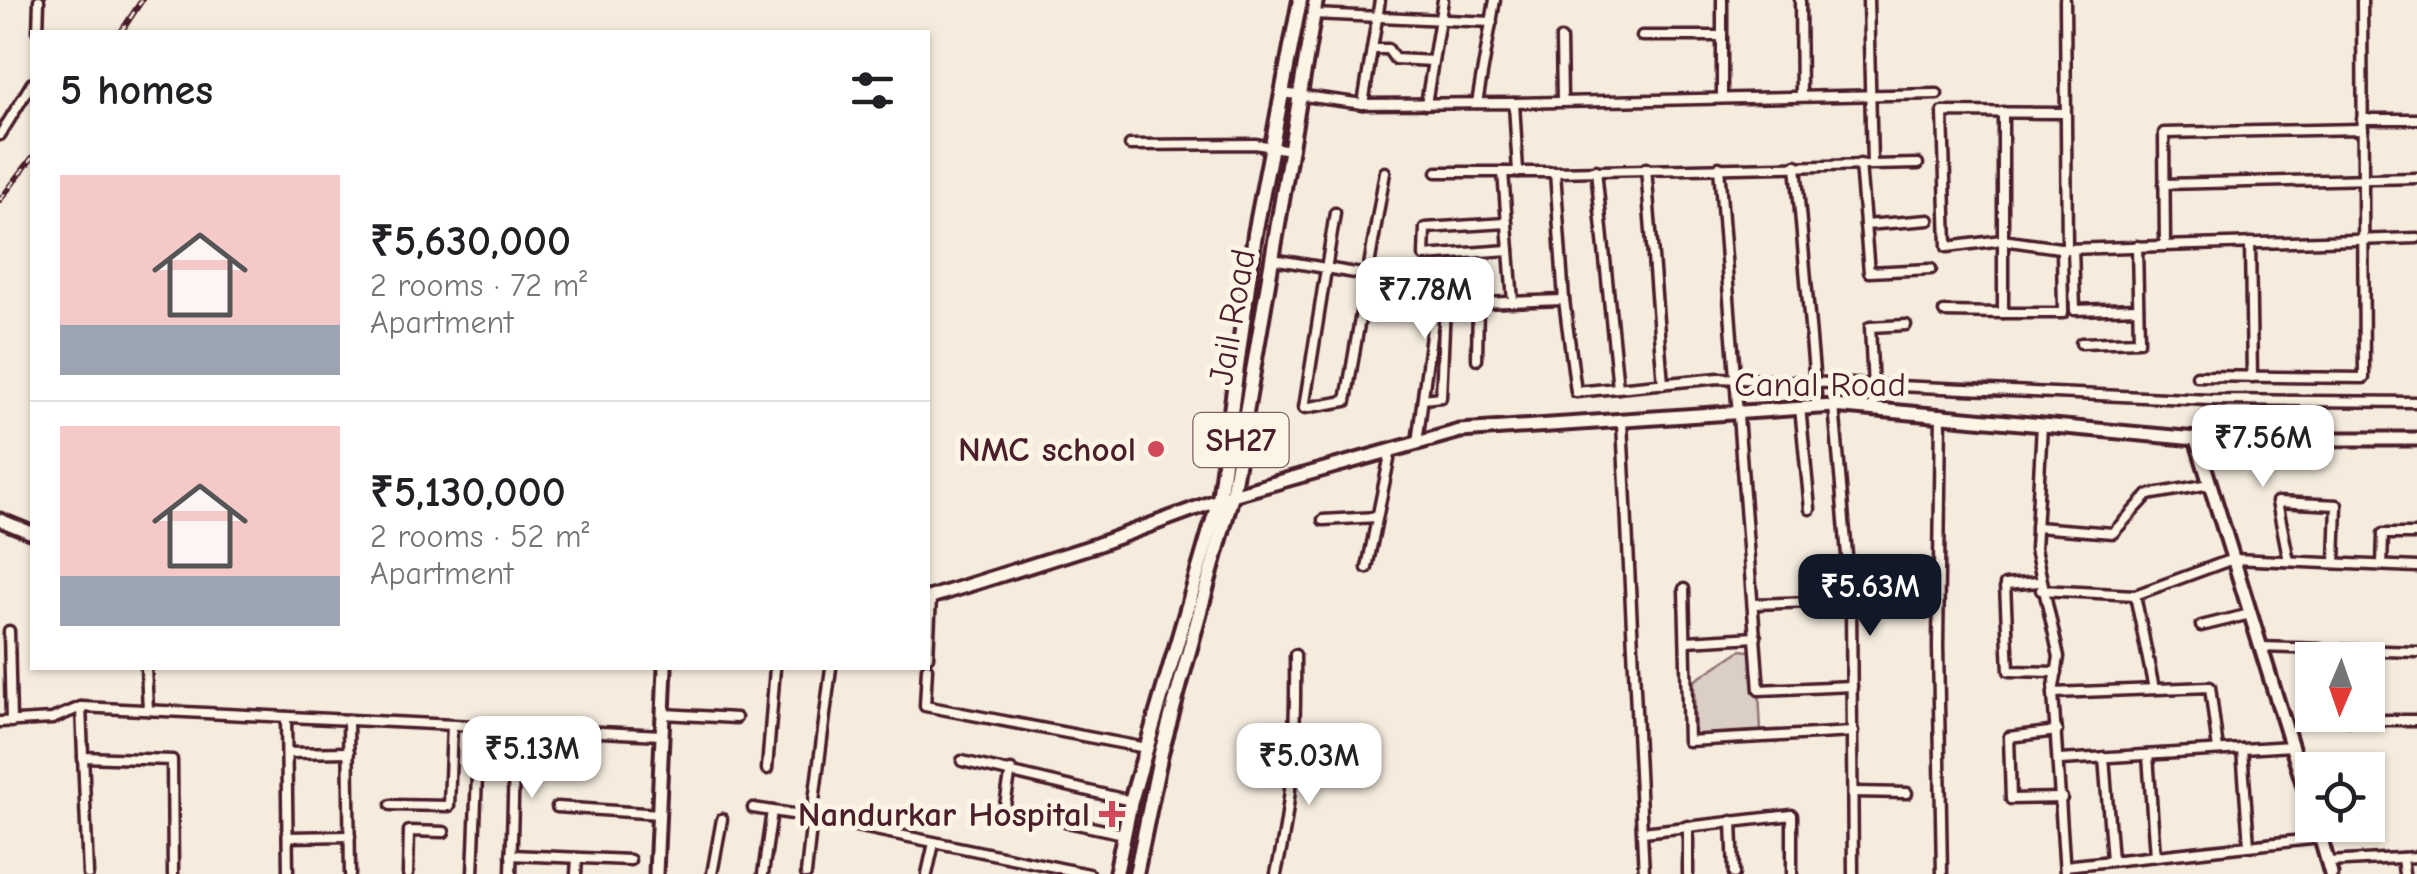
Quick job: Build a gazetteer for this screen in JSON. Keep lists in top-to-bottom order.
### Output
{
  "streets": {
    "main road": ["Jail Road", "SH27"],
    "street": ["Canal Road"]
  },
  "crossings": [
    ["Jail Road", "Canal Road"]
  ],
  "places": {
    "other": ["NMC school"],
    "health": ["Nandurkar Hospital"]
  },
  "north": "bottom",
  "page": {
    "heading": "5 homes",
    "list": [
      {
        "name": "₹5,630,000",
        "note": "2 rooms · 72 m² · Apartment"
      },
      {
        "name": "₹5,130,000",
        "note": "2 rooms · 52 m² · Apartment"
      }
    ],
    "price": [
      "₹7.78M",
      "₹7.56M",
      "₹5.63M",
      "₹5.13M",
      "₹5.03M"
    ]
  }
}
